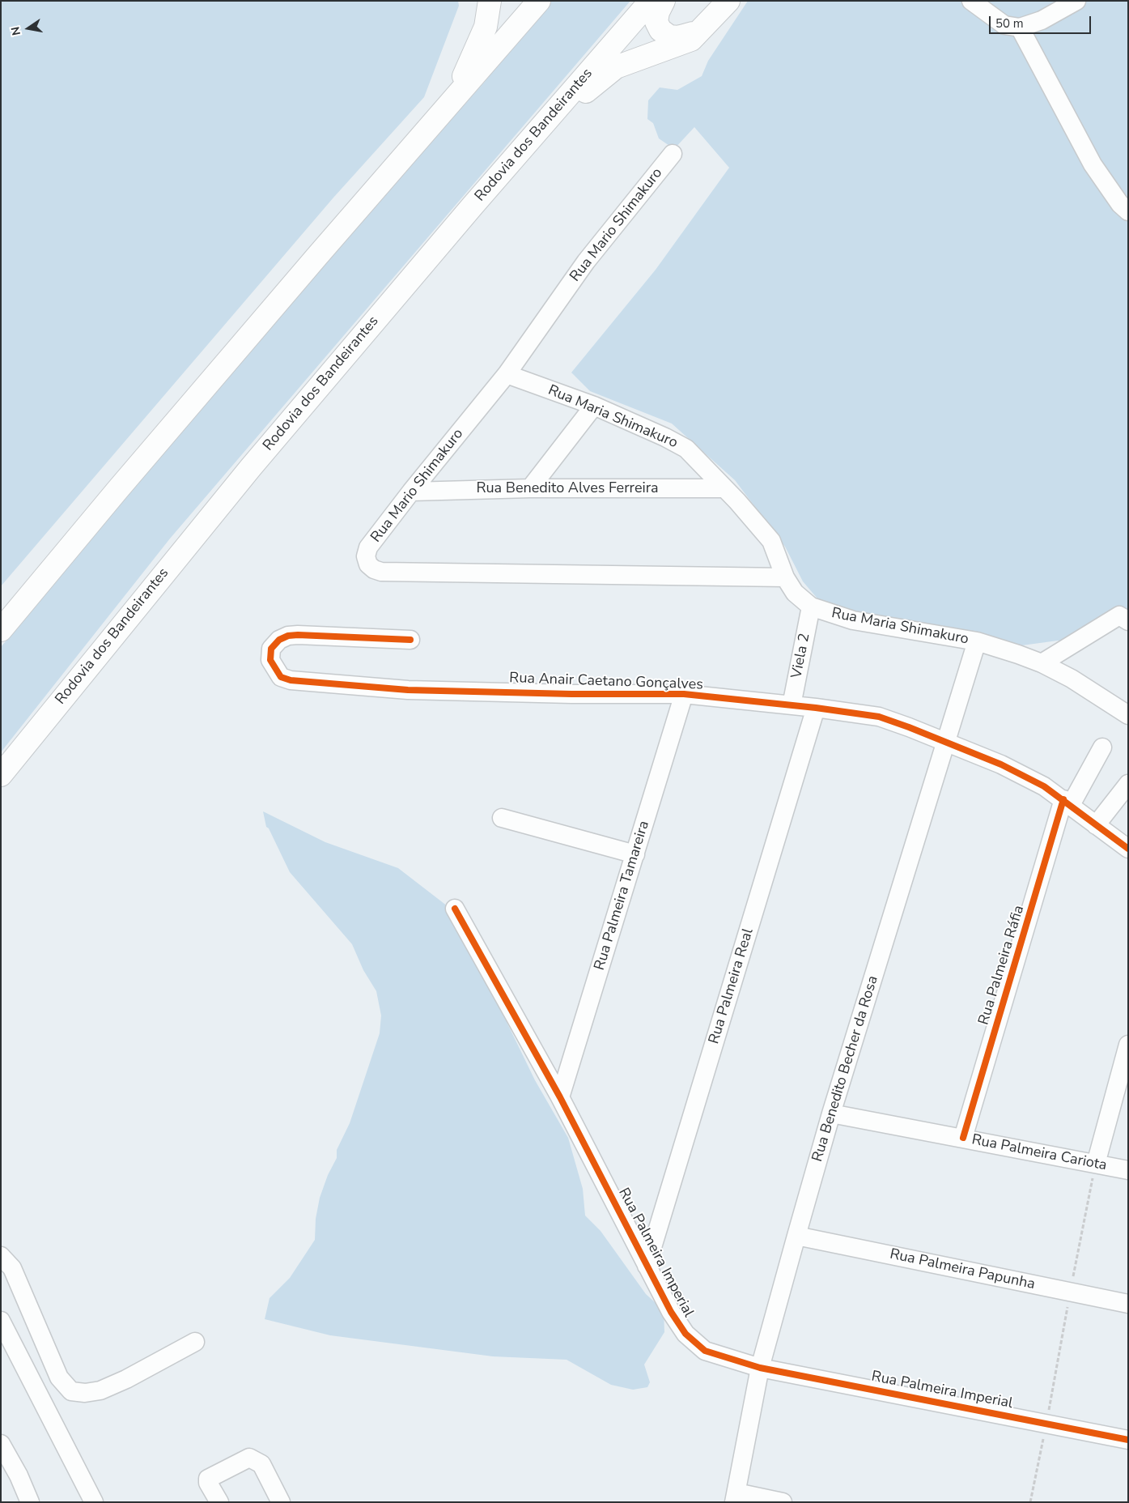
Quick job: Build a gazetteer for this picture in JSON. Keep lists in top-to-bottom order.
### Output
{
  "streets": {
    "highway": ["Rodovia dos Bandeirantes"],
    "street": [
      "Rua Mario Shimakuro",
      "Rua Maria Shimakuro",
      "Rua Benedito Alves Ferreira",
      "Viela 2",
      "Rua Anair Caetano Gonçalves",
      "Rua Palmeira Tamareira",
      "Rua Palmeira Ráfia",
      "Rua Palmeira Real",
      "Rua Benedito Becher da Rosa",
      "Rua Palmeira Cariota",
      "Rua Palmeira Imperial",
      "Rua Palmeira Papunha"
    ]
  },
  "crossings": [
    ["Rua Mario Shimakuro", "Rua Maria Shimakuro"],
    ["Rua Mario Shimakuro", "Rua Benedito Alves Ferreira"],
    ["Rua Maria Shimakuro", "Rua Benedito Alves Ferreira"],
    ["Rua Maria Shimakuro", "Viela 2"],
    ["Rua Maria Shimakuro", "Rua Benedito Becher da Rosa"],
    ["Viela 2", "Rua Anair Caetano Gonçalves"],
    ["Rua Anair Caetano Gonçalves", "Rua Palmeira Tamareira"],
    ["Rua Anair Caetano Gonçalves", "Rua Palmeira Ráfia"],
    ["Rua Anair Caetano Gonçalves", "Rua Palmeira Real"],
    ["Rua Anair Caetano Gonçalves", "Rua Benedito Becher da Rosa"],
    ["Rua Palmeira Tamareira", "Rua Palmeira Imperial"],
    ["Rua Palmeira Ráfia", "Rua Palmeira Cariota"],
    ["Rua Palmeira Real", "Rua Palmeira Imperial"],
    ["Rua Benedito Becher da Rosa", "Rua Palmeira Cariota"],
    ["Rua Benedito Becher da Rosa", "Rua Palmeira Imperial"],
    ["Rua Benedito Becher da Rosa", "Rua Palmeira Papunha"]
  ],
  "scale_bar": "50 m",
  "north": "left"
}
